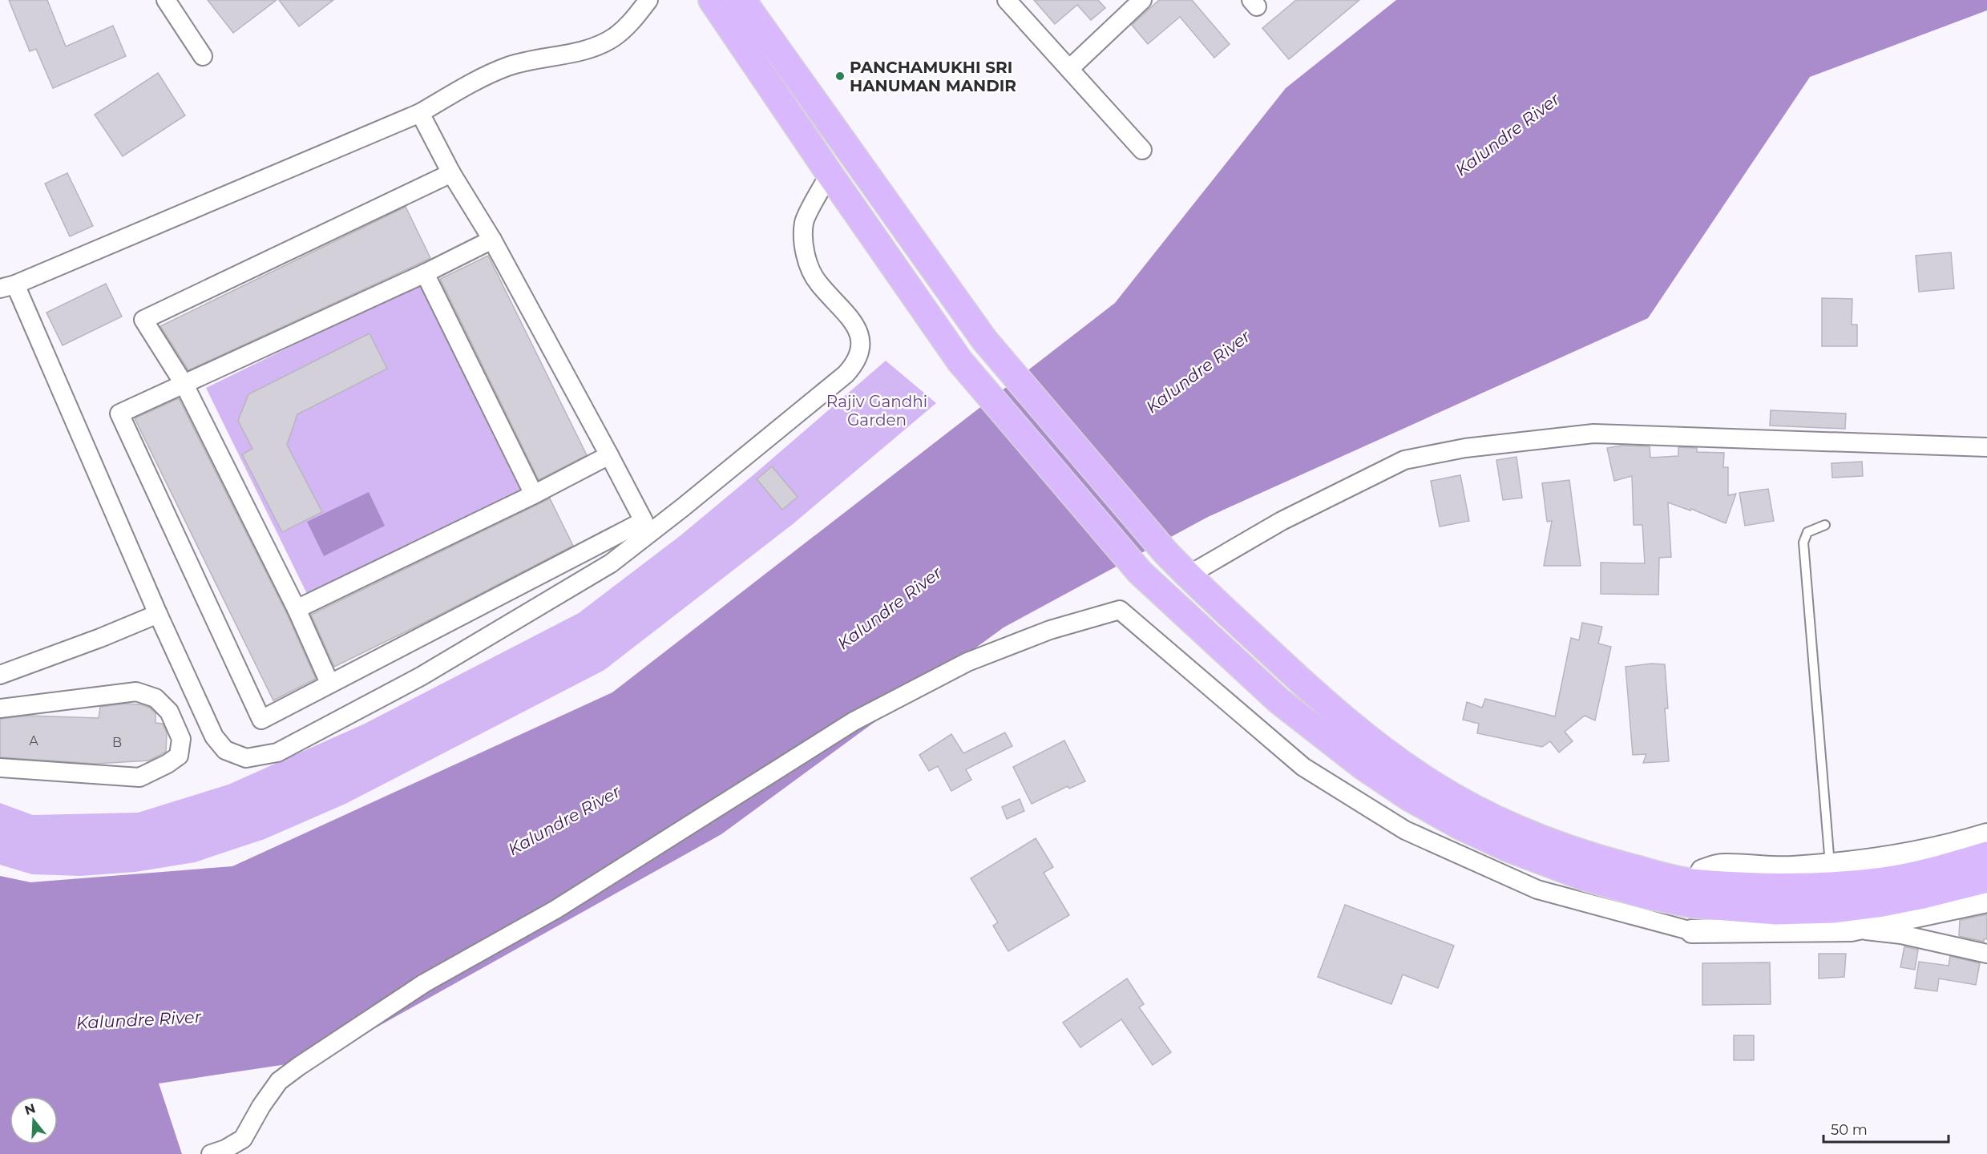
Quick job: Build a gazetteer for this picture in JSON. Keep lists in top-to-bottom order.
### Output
{
  "water": ["Kalundre River"],
  "parks": ["Rajiv Gandhi Garden"],
  "places": ["PANCHAMUKHI SRI HANUMAN MANDIR"],
  "house_numbers": ["A", "B"],
  "scale_bar": "50 m",
  "north": "top"
}
